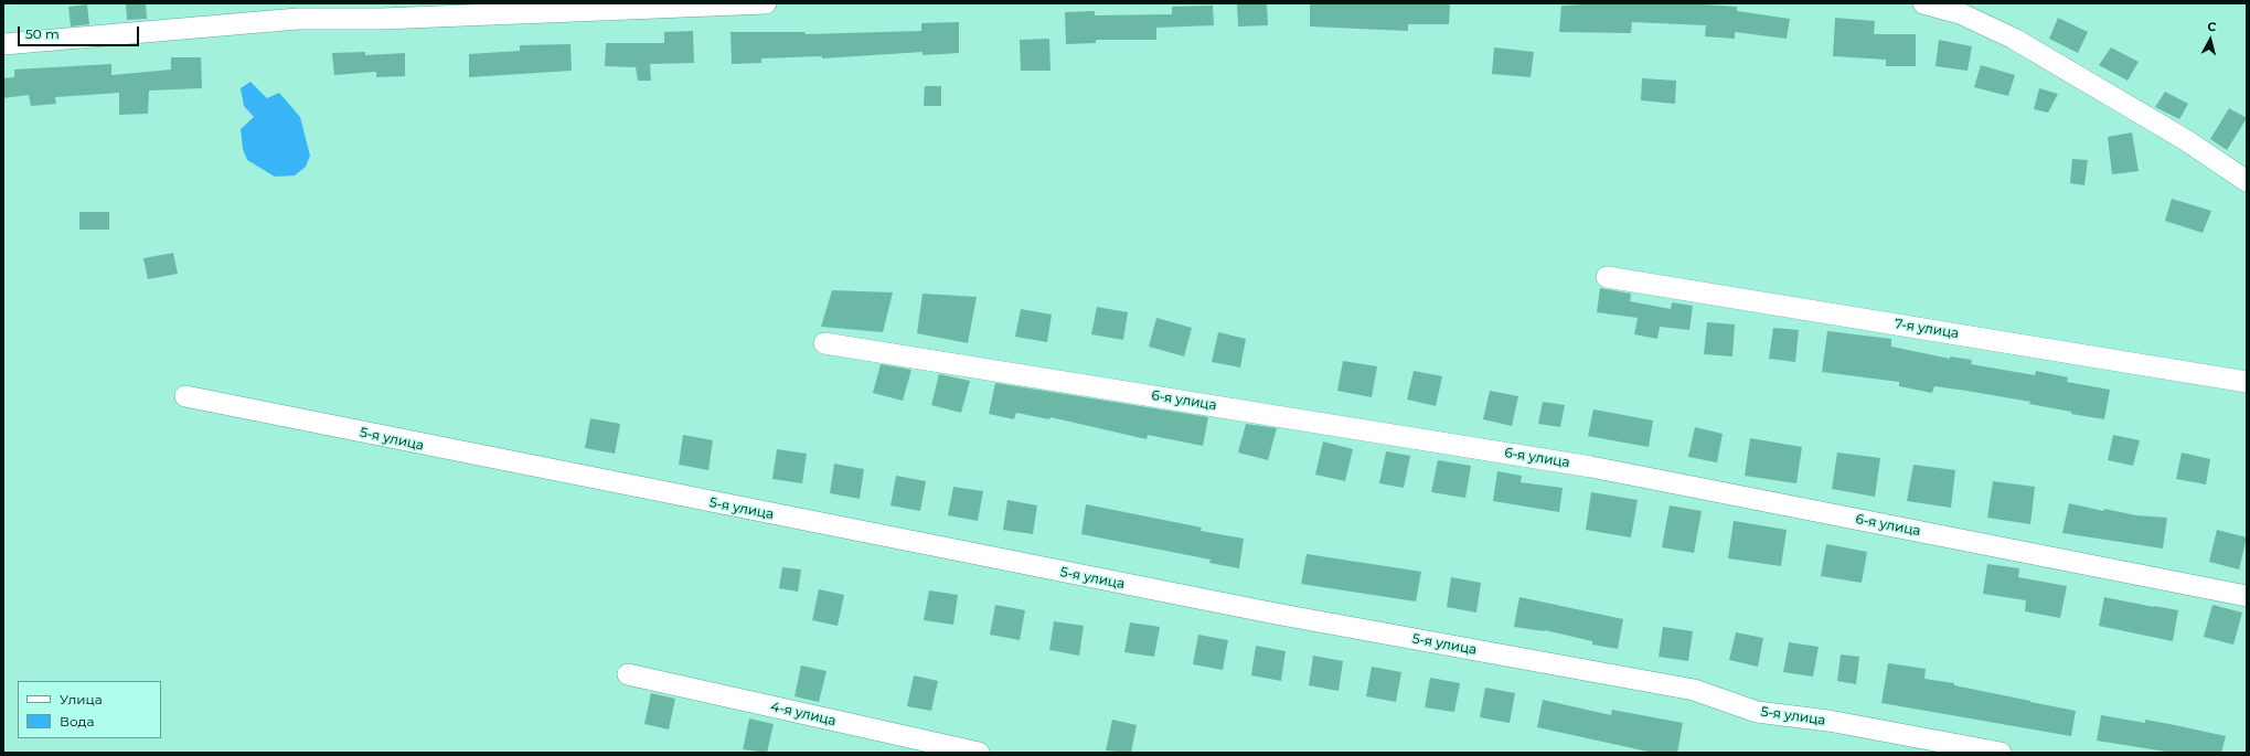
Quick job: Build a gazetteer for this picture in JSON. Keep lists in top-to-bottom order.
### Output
{
  "streets": {
    "street": [
      "7-я улица",
      "6-я улица",
      "5-я улица",
      "4-я улица"
    ]
  },
  "legend": ["Улица", "Вода"],
  "scale_bar": "50 m",
  "north": "top"
}
